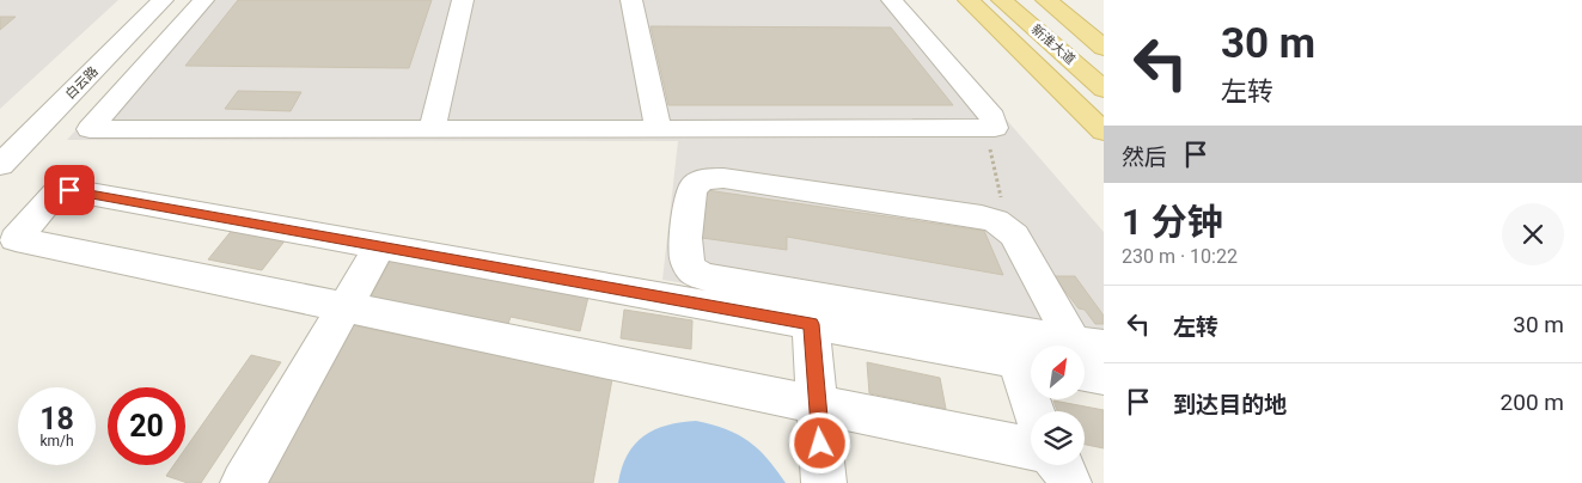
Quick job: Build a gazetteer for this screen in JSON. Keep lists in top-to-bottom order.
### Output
{
  "streets": {
    "main road": ["新淮大道"],
    "street": ["白云路"]
  },
  "north": "top right",
  "page": {
    "turn": ["30 m", "左转"],
    "then": "然后",
    "heading": ["1 分钟", "230 m · 10:22"],
    "list": [
      {
        "name": "左转",
        "value": "30 m"
      },
      {
        "name": "到达目的地",
        "value": "200 m"
      }
    ],
    "speed": "18 km/h",
    "limit": "20"
  }
}
